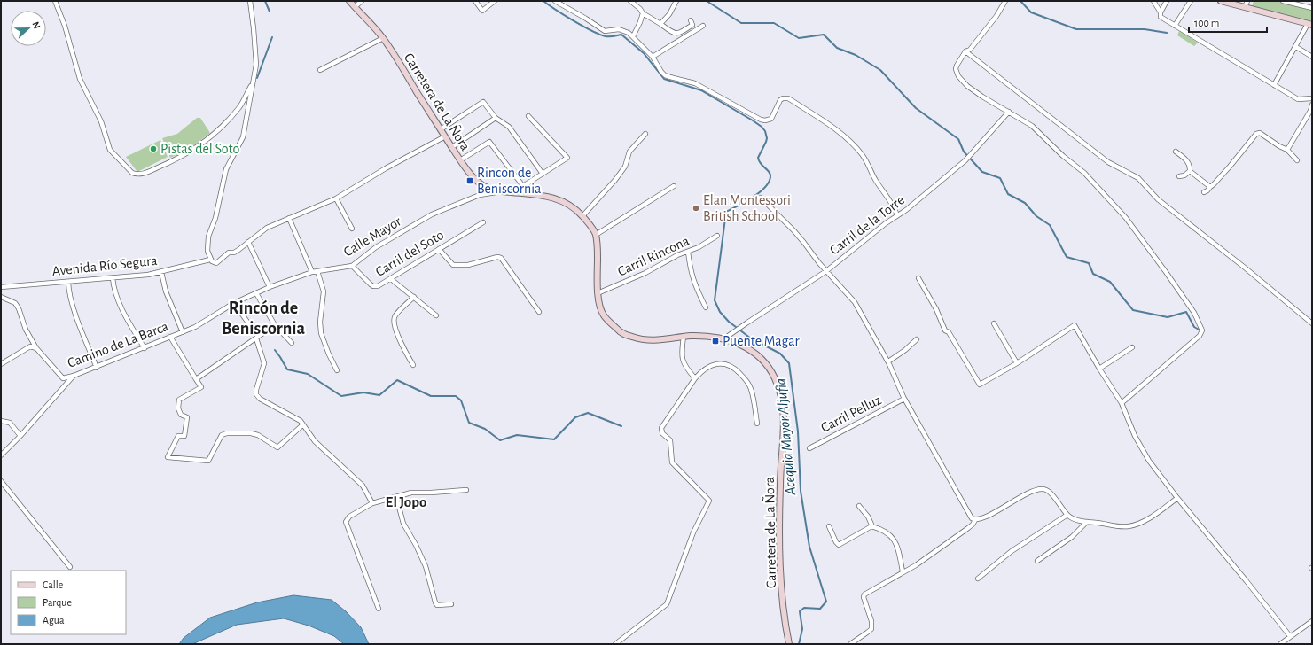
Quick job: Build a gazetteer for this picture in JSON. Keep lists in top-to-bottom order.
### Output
{
  "streets": {
    "main road": ["Carretera de La Ñora"],
    "street": [
      "Carril de la Torre",
      "Calle Mayor",
      "Carril del Soto",
      "Carril Rincona",
      "Avenida Río Segura",
      "Camino de La Barca",
      "Carril Pelluz"
    ]
  },
  "crossings": [
    ["Carretera de La Ñora", "Carril de la Torre"],
    ["Carretera de La Ñora", "Calle Mayor"],
    ["Carretera de La Ñora", "Carril Rincona"],
    ["Calle Mayor", "Carril del Soto"],
    ["Calle Mayor", "Camino de La Barca"]
  ],
  "districts": ["Rincón de Beniscornia", "El Jopo"],
  "water": ["Acequia Mayor Aljufía"],
  "places": {
    "other": ["Pistas del Soto", "Elan Montessori British School"],
    "transit": ["Rincon de Beniscornia", "Puente Magar"]
  },
  "legend": ["Calle", "Parque", "Agua"],
  "scale_bar": "100 m",
  "north": "right"
}
